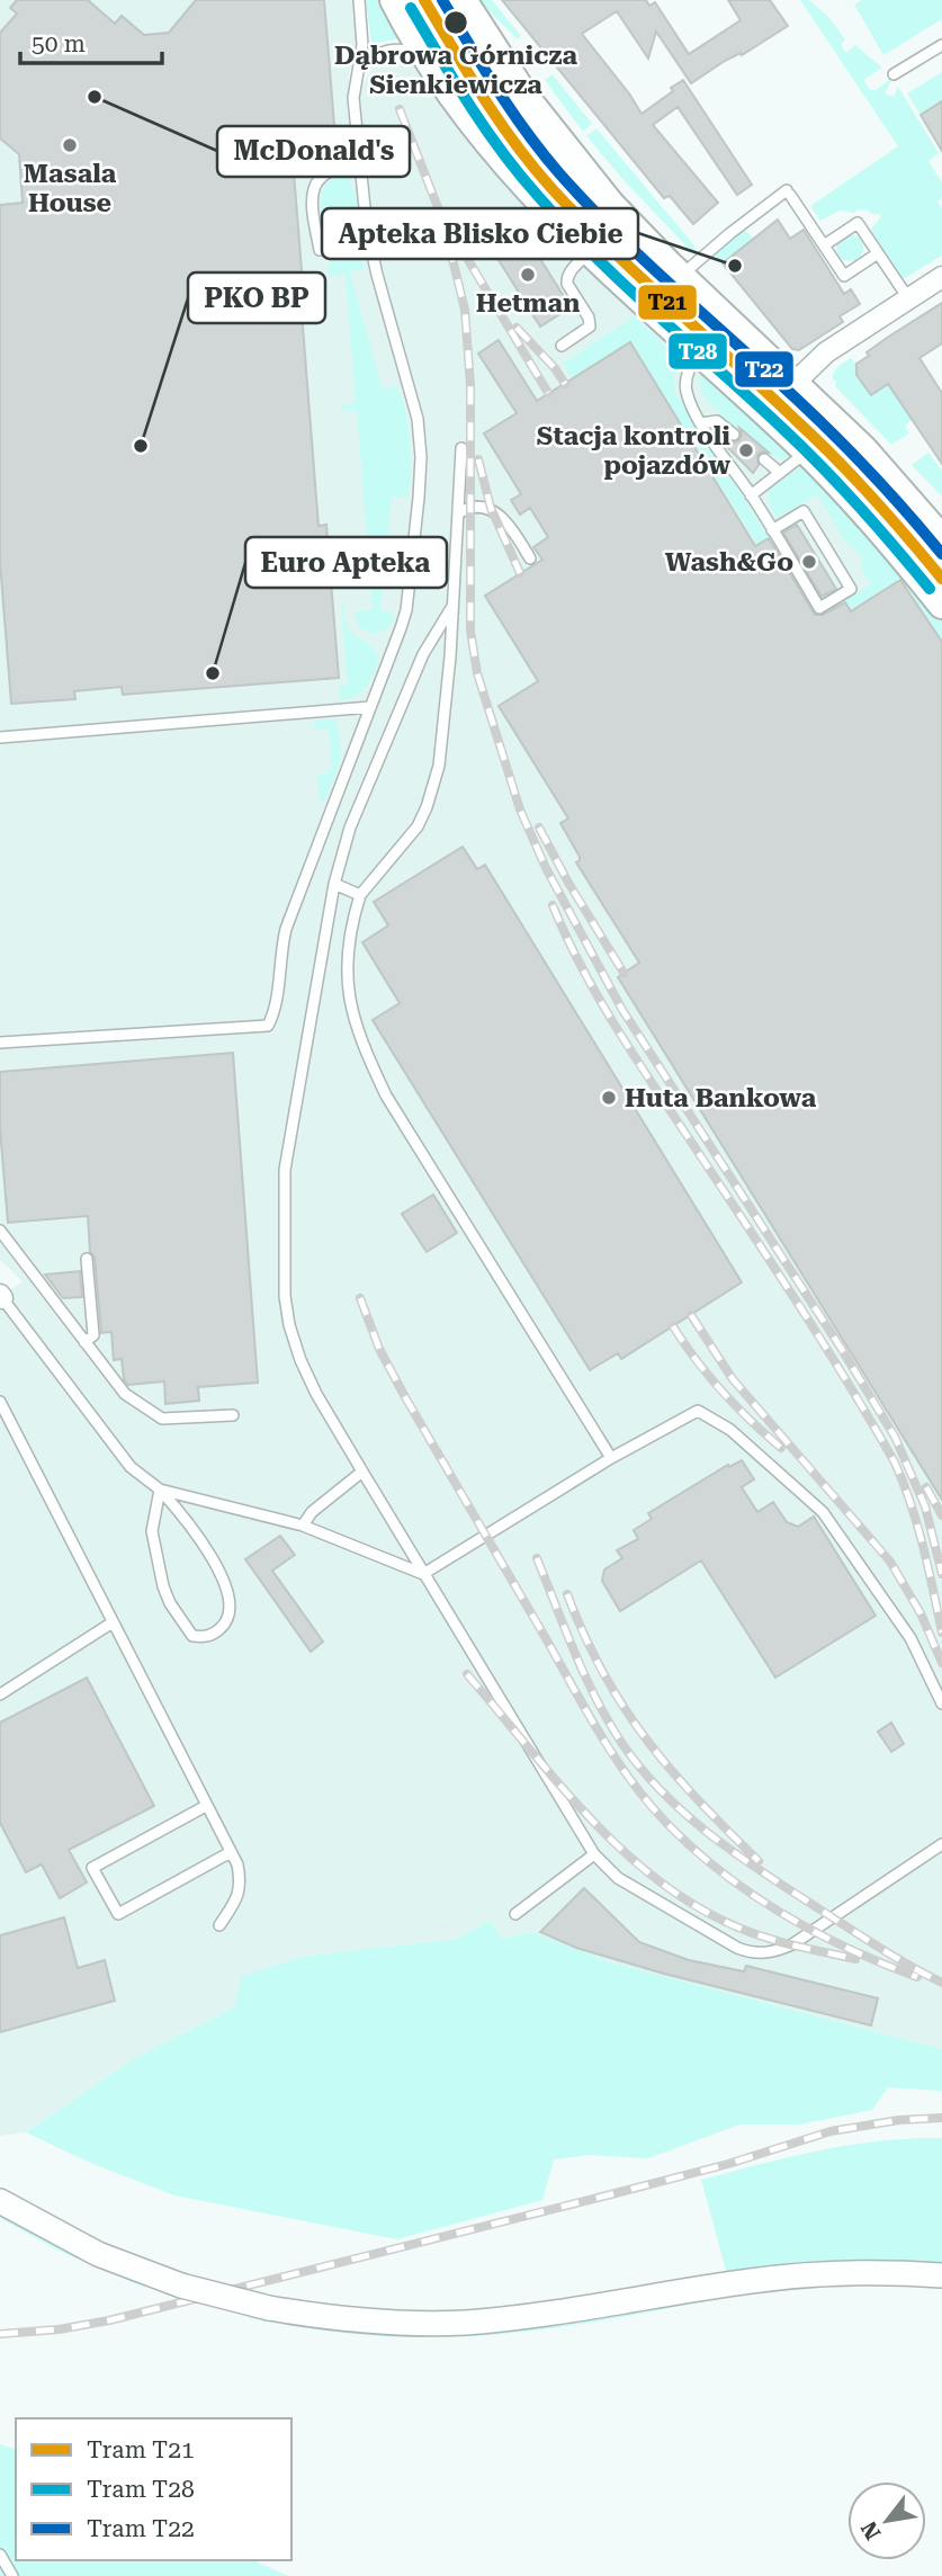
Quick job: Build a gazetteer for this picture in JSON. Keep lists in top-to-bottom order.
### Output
{
  "places": [
    "Dąbrowa Górnicza Sienkiewicza",
    "McDonald's",
    "Masala House",
    "Apteka Blisko Ciebie",
    "Hetman",
    "PKO BP",
    "Stacja kontroli pojazdów",
    "Wash&Go",
    "Euro Apteka",
    "Huta Bankowa"
  ],
  "lines": ["tram line T21", "tram line T22", "tram line T28"],
  "legend": ["Tram T21", "Tram T28", "Tram T22"],
  "scale_bar": "50 m",
  "north": "bottom left"
}
